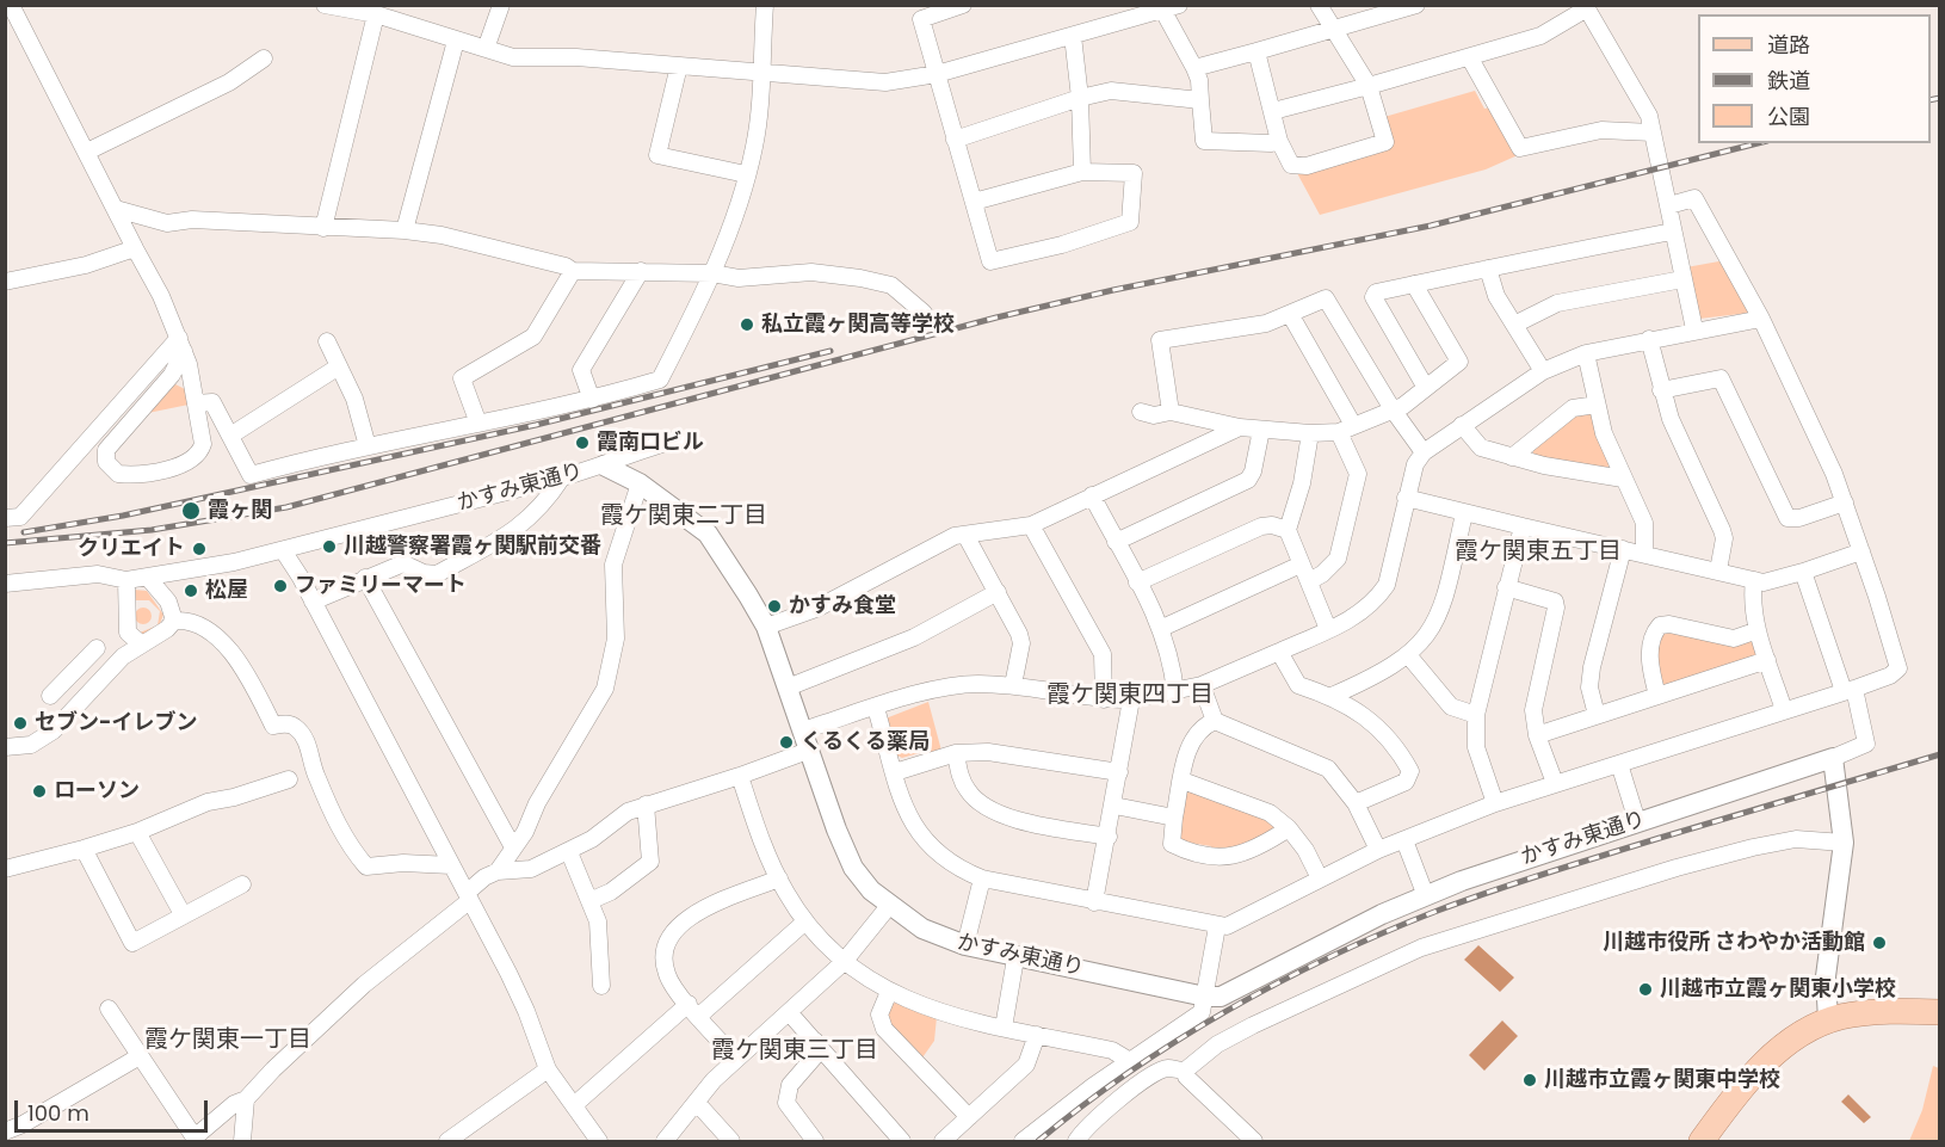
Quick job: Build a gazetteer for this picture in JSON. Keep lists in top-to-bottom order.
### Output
{
  "streets": {
    "street": ["かすみ東通り"]
  },
  "districts": [
    "霞ケ関東二丁目",
    "霞ケ関東五丁目",
    "霞ケ関東四丁目",
    "霞ケ関東一丁目",
    "霞ケ関東三丁目"
  ],
  "places": [
    "私立霞ヶ関高等学校",
    "霞南口ビル",
    "霞ヶ関",
    "川越警察署霞ヶ関駅前交番",
    "クリエイト",
    "ファミリーマート",
    "松屋",
    "かすみ食堂",
    "セブン-イレブン",
    "くるくる薬局",
    "ローソン",
    "川越市役所 さわやか活動館",
    "川越市立霞ヶ関東小学校",
    "川越市立霞ヶ関東中学校"
  ],
  "legend": ["道路", "鉄道", "公園"],
  "scale_bar": "100 m"
}
